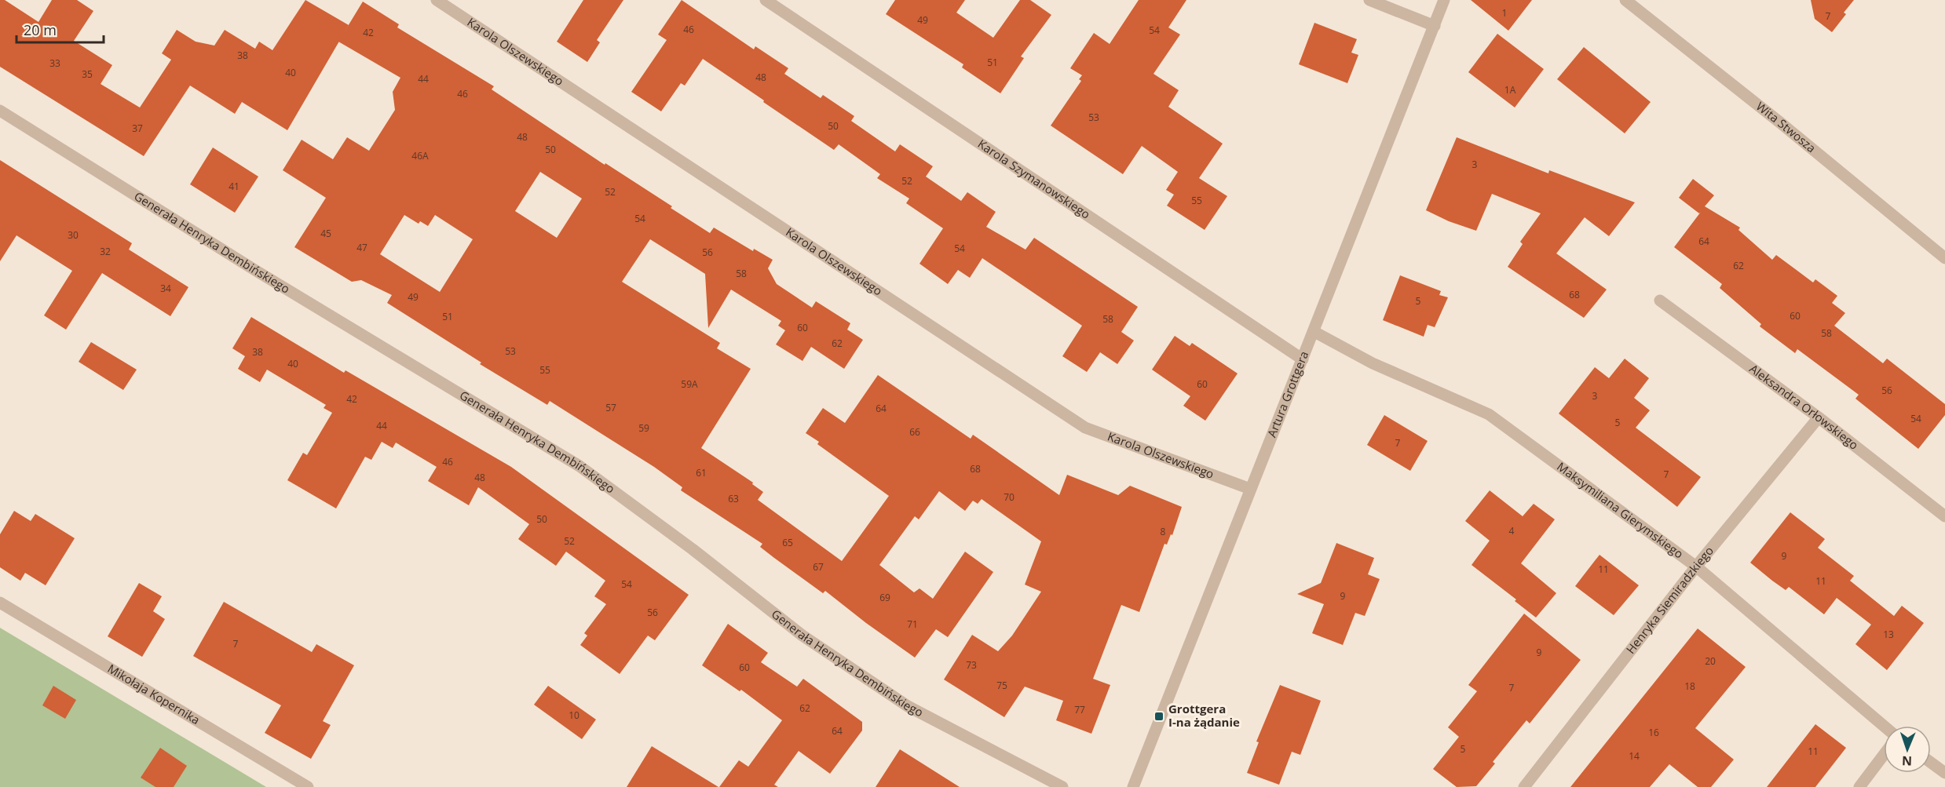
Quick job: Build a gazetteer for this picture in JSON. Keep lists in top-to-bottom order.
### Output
{
  "streets": {
    "street": [
      "Karola Olszewskiego",
      "Wita Stwosza",
      "Karola Szymanowskiego",
      "Generała Henryka Dembińskiego",
      "Artura Grottgera",
      "Aleksandra Orłowskiego",
      "Maksymiliana Gierymskiego",
      "Henryka Siemiradzkiego",
      "Mikołaja Kopernika"
    ]
  },
  "crossings": [
    ["Karola Olszewskiego", "Artura Grottgera"],
    ["Karola Szymanowskiego", "Artura Grottgera"],
    ["Artura Grottgera", "Maksymiliana Gierymskiego"],
    ["Aleksandra Orłowskiego", "Henryka Siemiradzkiego"],
    ["Maksymiliana Gierymskiego", "Henryka Siemiradzkiego"]
  ],
  "places": {
    "transit": ["Grottgera I-na żądanie"]
  },
  "house_numbers": [
    "1",
    "7",
    "49",
    "46",
    "54",
    "42",
    "38",
    "51",
    "33",
    "40",
    "35",
    "48",
    "44",
    "1A",
    "46",
    "53",
    "50",
    "37",
    "48",
    "50",
    "46A",
    "3",
    "52",
    "41",
    "52",
    "55",
    "54",
    "45",
    "30",
    "64",
    "47",
    "54",
    "32",
    "56",
    "62",
    "58",
    "34",
    "68",
    "49",
    "5",
    "60",
    "51",
    "58",
    "60",
    "58",
    "62",
    "53",
    "38",
    "40",
    "55",
    "59A",
    "60",
    "56",
    "3",
    "42",
    "57",
    "64",
    "54",
    "5",
    "44",
    "59",
    "66",
    "7",
    "46",
    "68",
    "61",
    "7",
    "48",
    "70",
    "63",
    "50",
    "4",
    "8",
    "52",
    "65",
    "9",
    "67",
    "11",
    "11",
    "54",
    "9",
    "69",
    "56",
    "71",
    "13",
    "7",
    "9",
    "20",
    "73",
    "60",
    "75",
    "18",
    "7",
    "62",
    "77",
    "10",
    "64",
    "16",
    "5",
    "11",
    "14"
  ],
  "scale_bar": "20 m",
  "north": "bottom"
}
